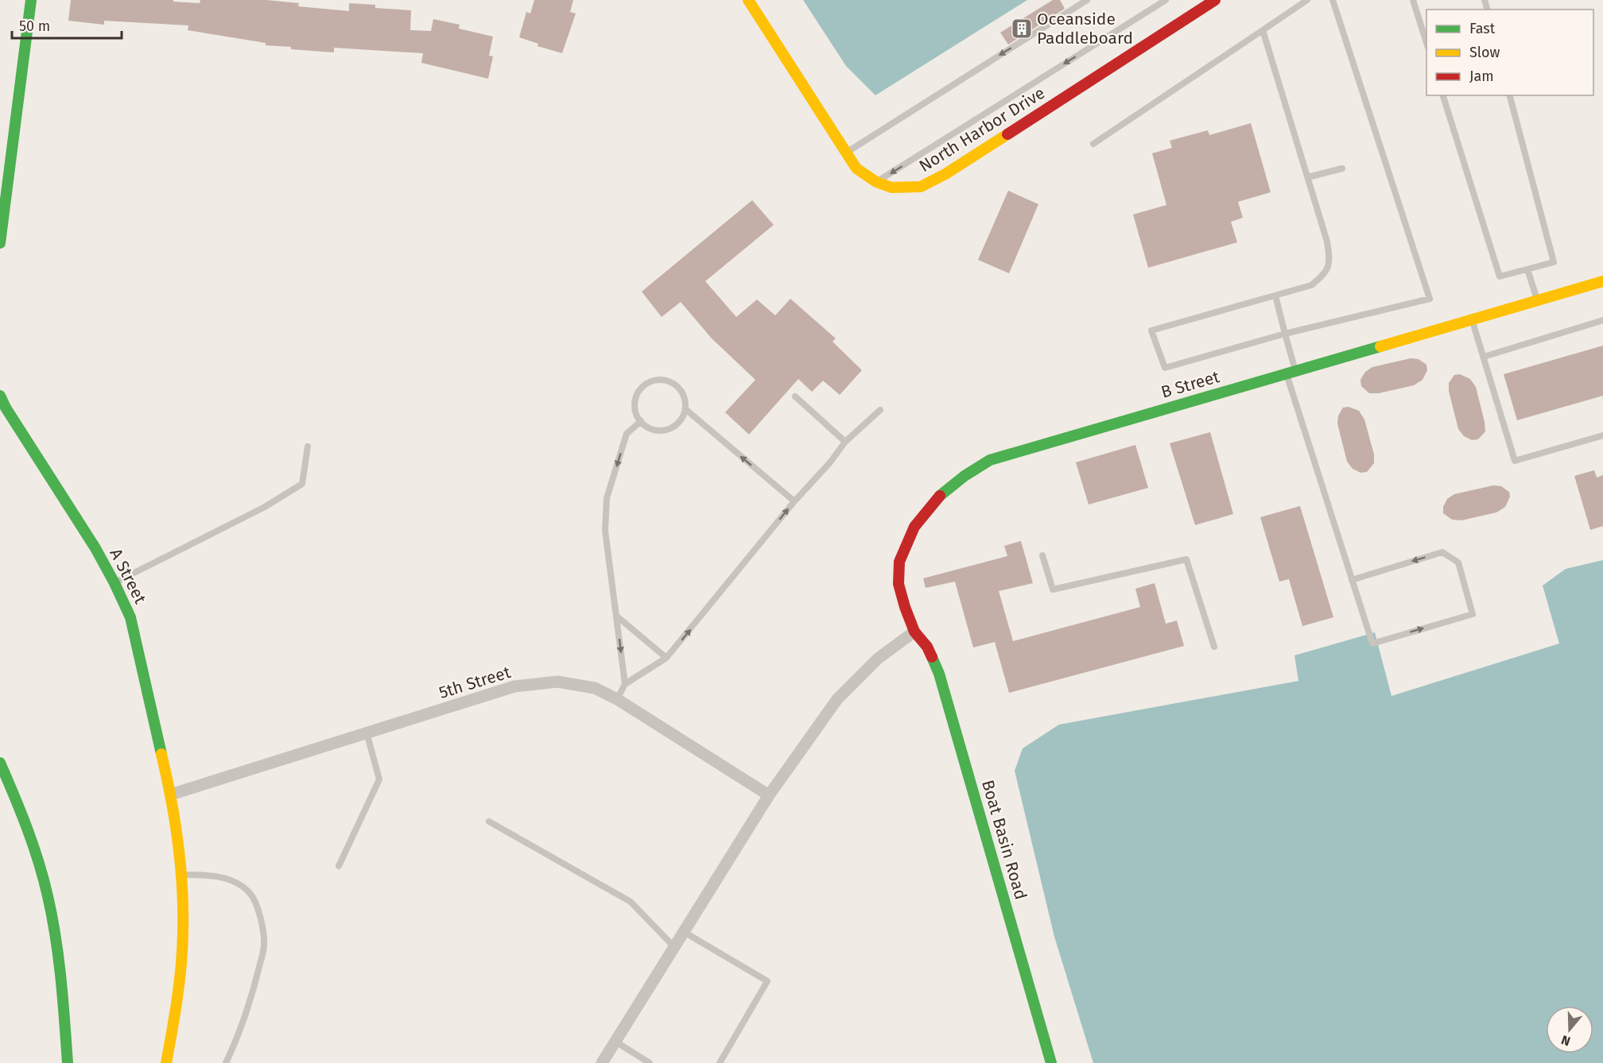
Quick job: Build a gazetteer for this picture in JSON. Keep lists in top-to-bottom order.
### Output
{
  "streets": {
    "street": [
      "North Harbor Drive",
      "B Street",
      "A Street",
      "5th Street",
      "Boat Basin Road"
    ]
  },
  "crossings": [
    ["B Street", "Boat Basin Road"],
    ["A Street", "5th Street"]
  ],
  "places": {
    "building": ["Oceanside Paddleboard"]
  },
  "legend": ["Fast", "Slow", "Jam"],
  "scale_bar": "50 m",
  "north": "bottom"
}
